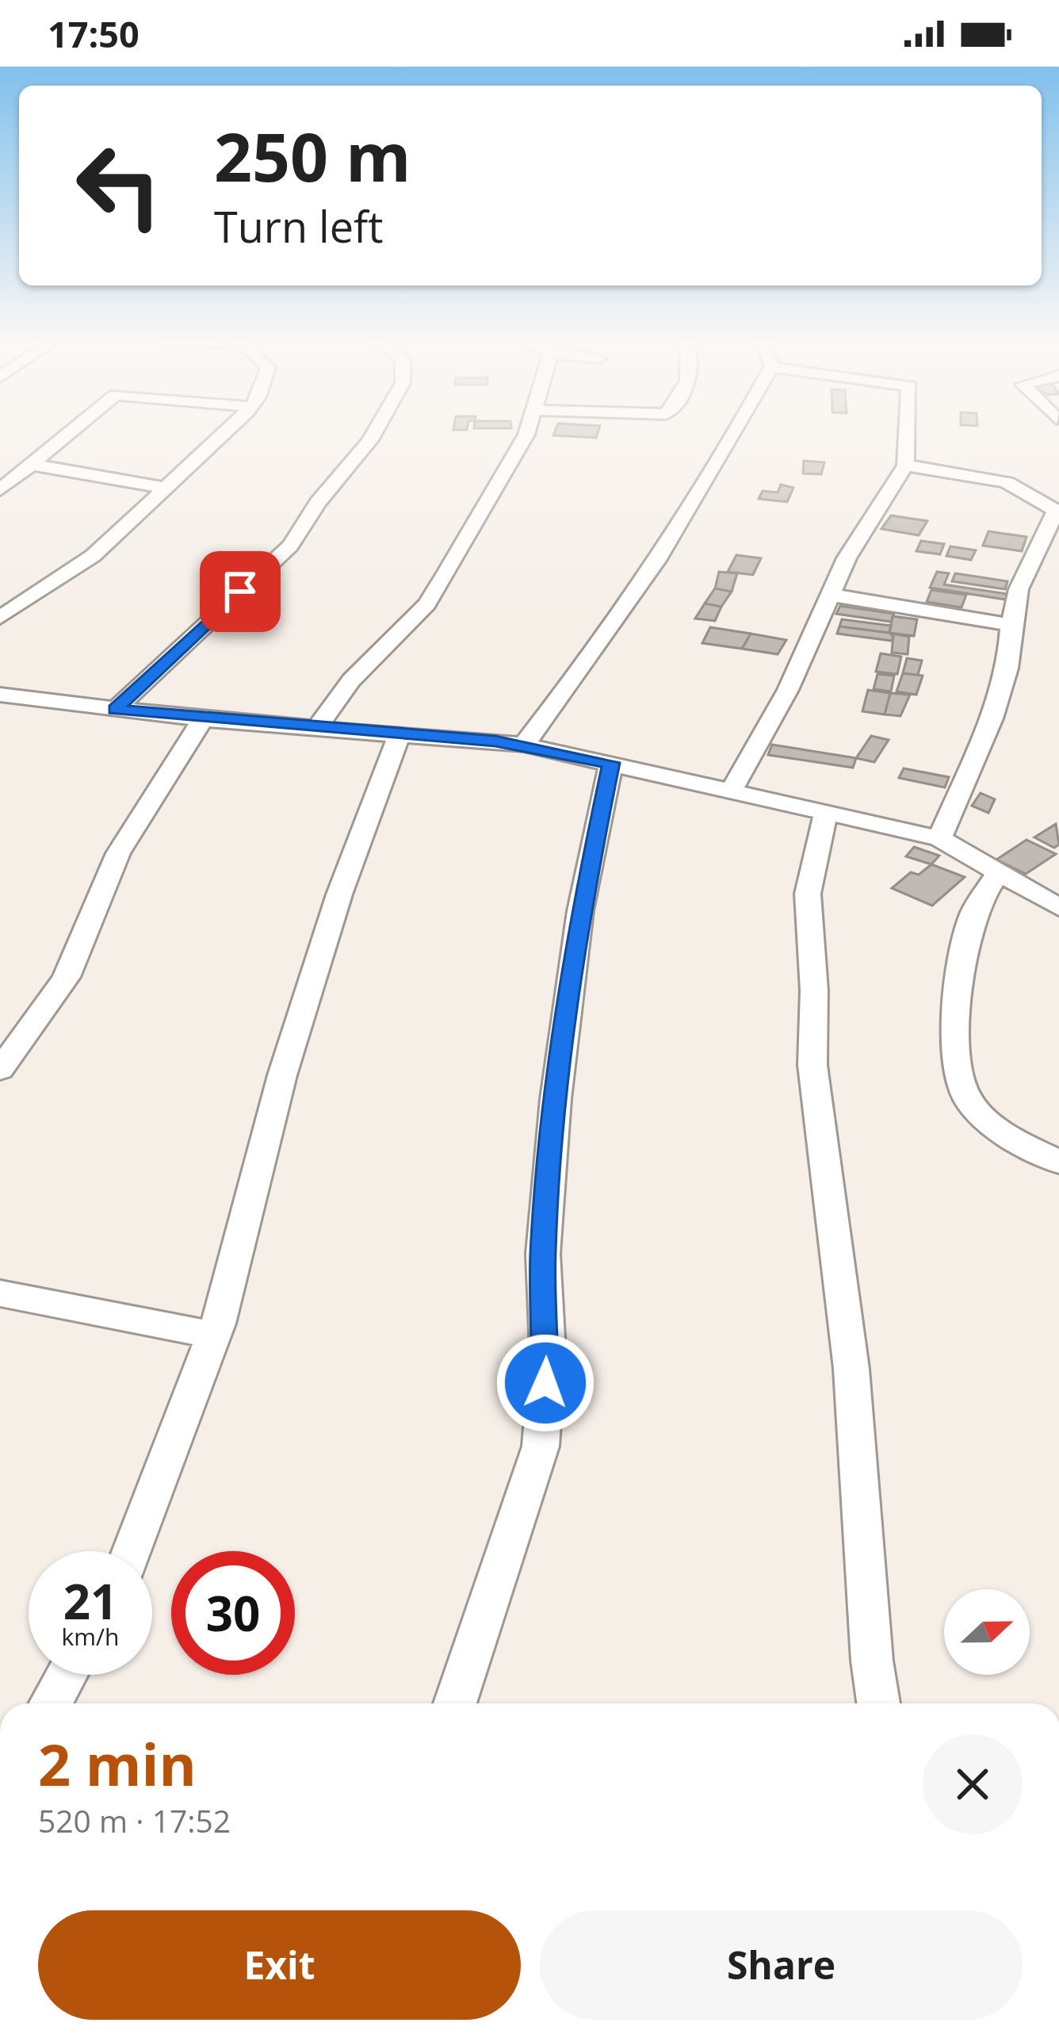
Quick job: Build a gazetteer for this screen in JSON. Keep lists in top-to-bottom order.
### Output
{
  "north": "right",
  "page": {
    "status": "17:50",
    "turn": ["250 m", "Turn left"],
    "speed": "21 km/h",
    "limit": "30",
    "heading": ["2 min", "520 m · 17:52"],
    "buttons": ["Exit", "Share"]
  }
}
